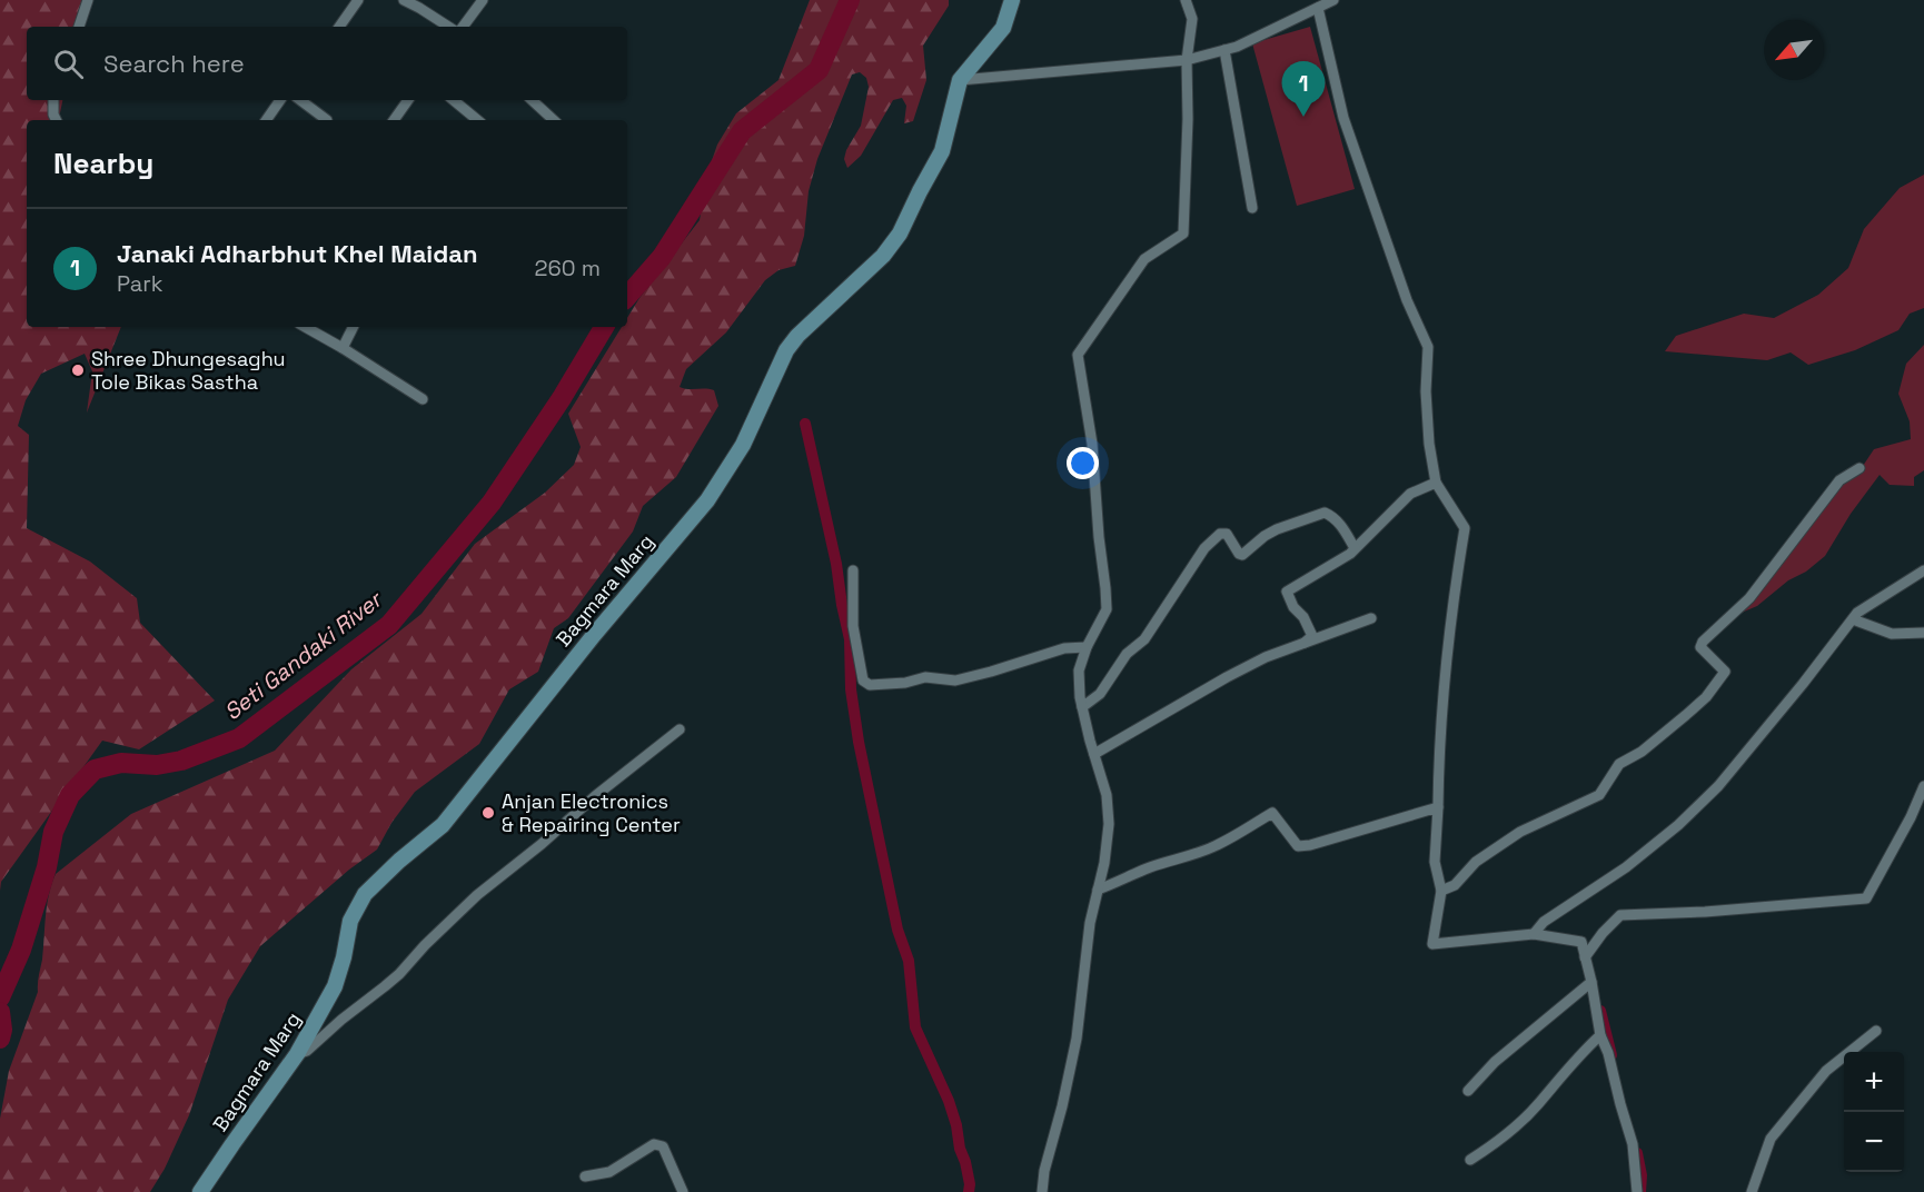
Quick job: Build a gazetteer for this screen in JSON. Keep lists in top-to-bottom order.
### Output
{
  "streets": {
    "main road": ["Bagmara Marg"]
  },
  "water": ["Seti Gandaki River"],
  "places": ["Shree Dhungesaghu Tole Bikas Sastha", "Anjan Electronics & Repairing Center"],
  "north": "bottom left",
  "page": {
    "search": "Search here",
    "pins": "1",
    "heading": "Nearby",
    "list": [
      {
        "mark": "1",
        "name": "Janaki Adharbhut Khel Maidan",
        "note": "Park",
        "value": "260 m"
      }
    ],
    "map_buttons": ["+", "−"]
  }
}
